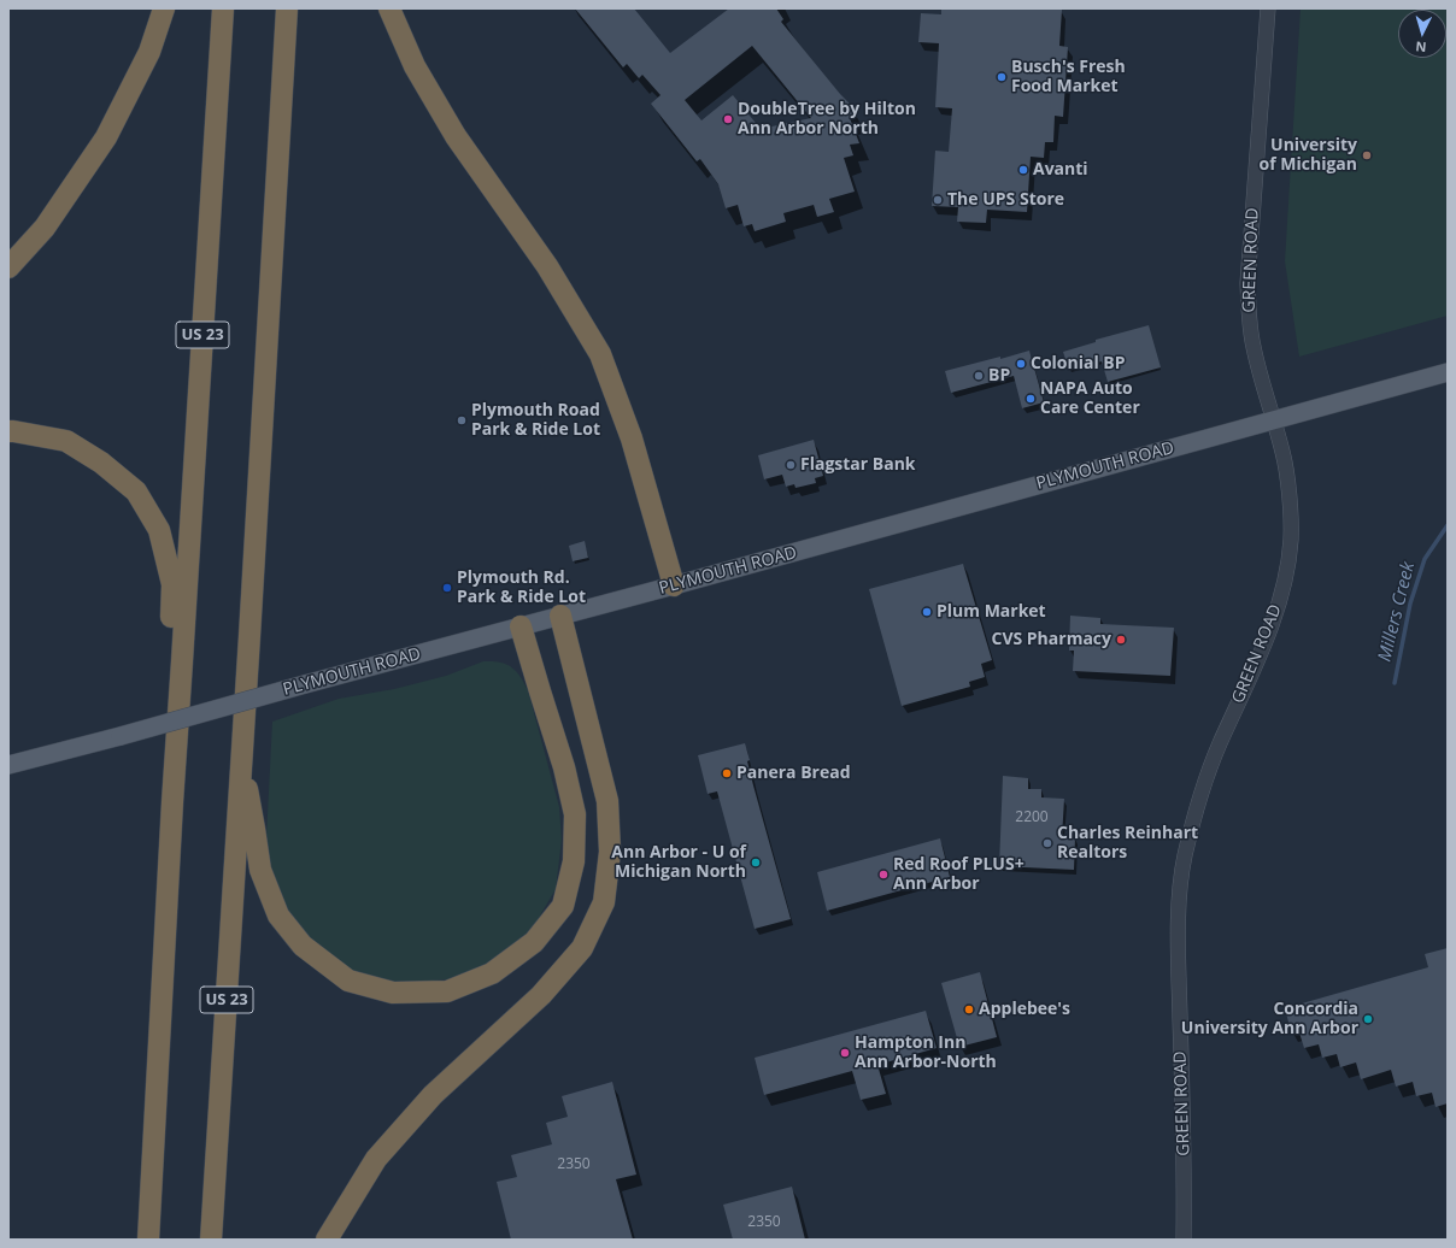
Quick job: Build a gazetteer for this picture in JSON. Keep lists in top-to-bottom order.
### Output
{
  "streets": {
    "highway": ["US 23"],
    "main road": ["PLYMOUTH ROAD"],
    "street": ["GREEN ROAD"]
  },
  "crossings": [
    ["GREEN ROAD", "PLYMOUTH ROAD"]
  ],
  "water": ["Millers Creek"],
  "places": [
    "Busch's Fresh Food Market",
    "DoubleTree by Hilton Ann Arbor North",
    "University of Michigan",
    "Avanti",
    "The UPS Store",
    "Colonial BP",
    "BP",
    "NAPA Auto Care Center",
    "Plymouth Road Park & Ride Lot",
    "Flagstar Bank",
    "Plymouth Rd. Park & Ride Lot",
    "Plum Market",
    "CVS Pharmacy",
    "Panera Bread",
    "Charles Reinhart Realtors",
    "Ann Arbor - U of Michigan North",
    "Red Roof PLUS+ Ann Arbor",
    "Applebee's",
    "Concordia University Ann Arbor",
    "Hampton Inn Ann Arbor-North"
  ],
  "house_numbers": ["2200", "2350", "2350"],
  "north": "bottom"
}
